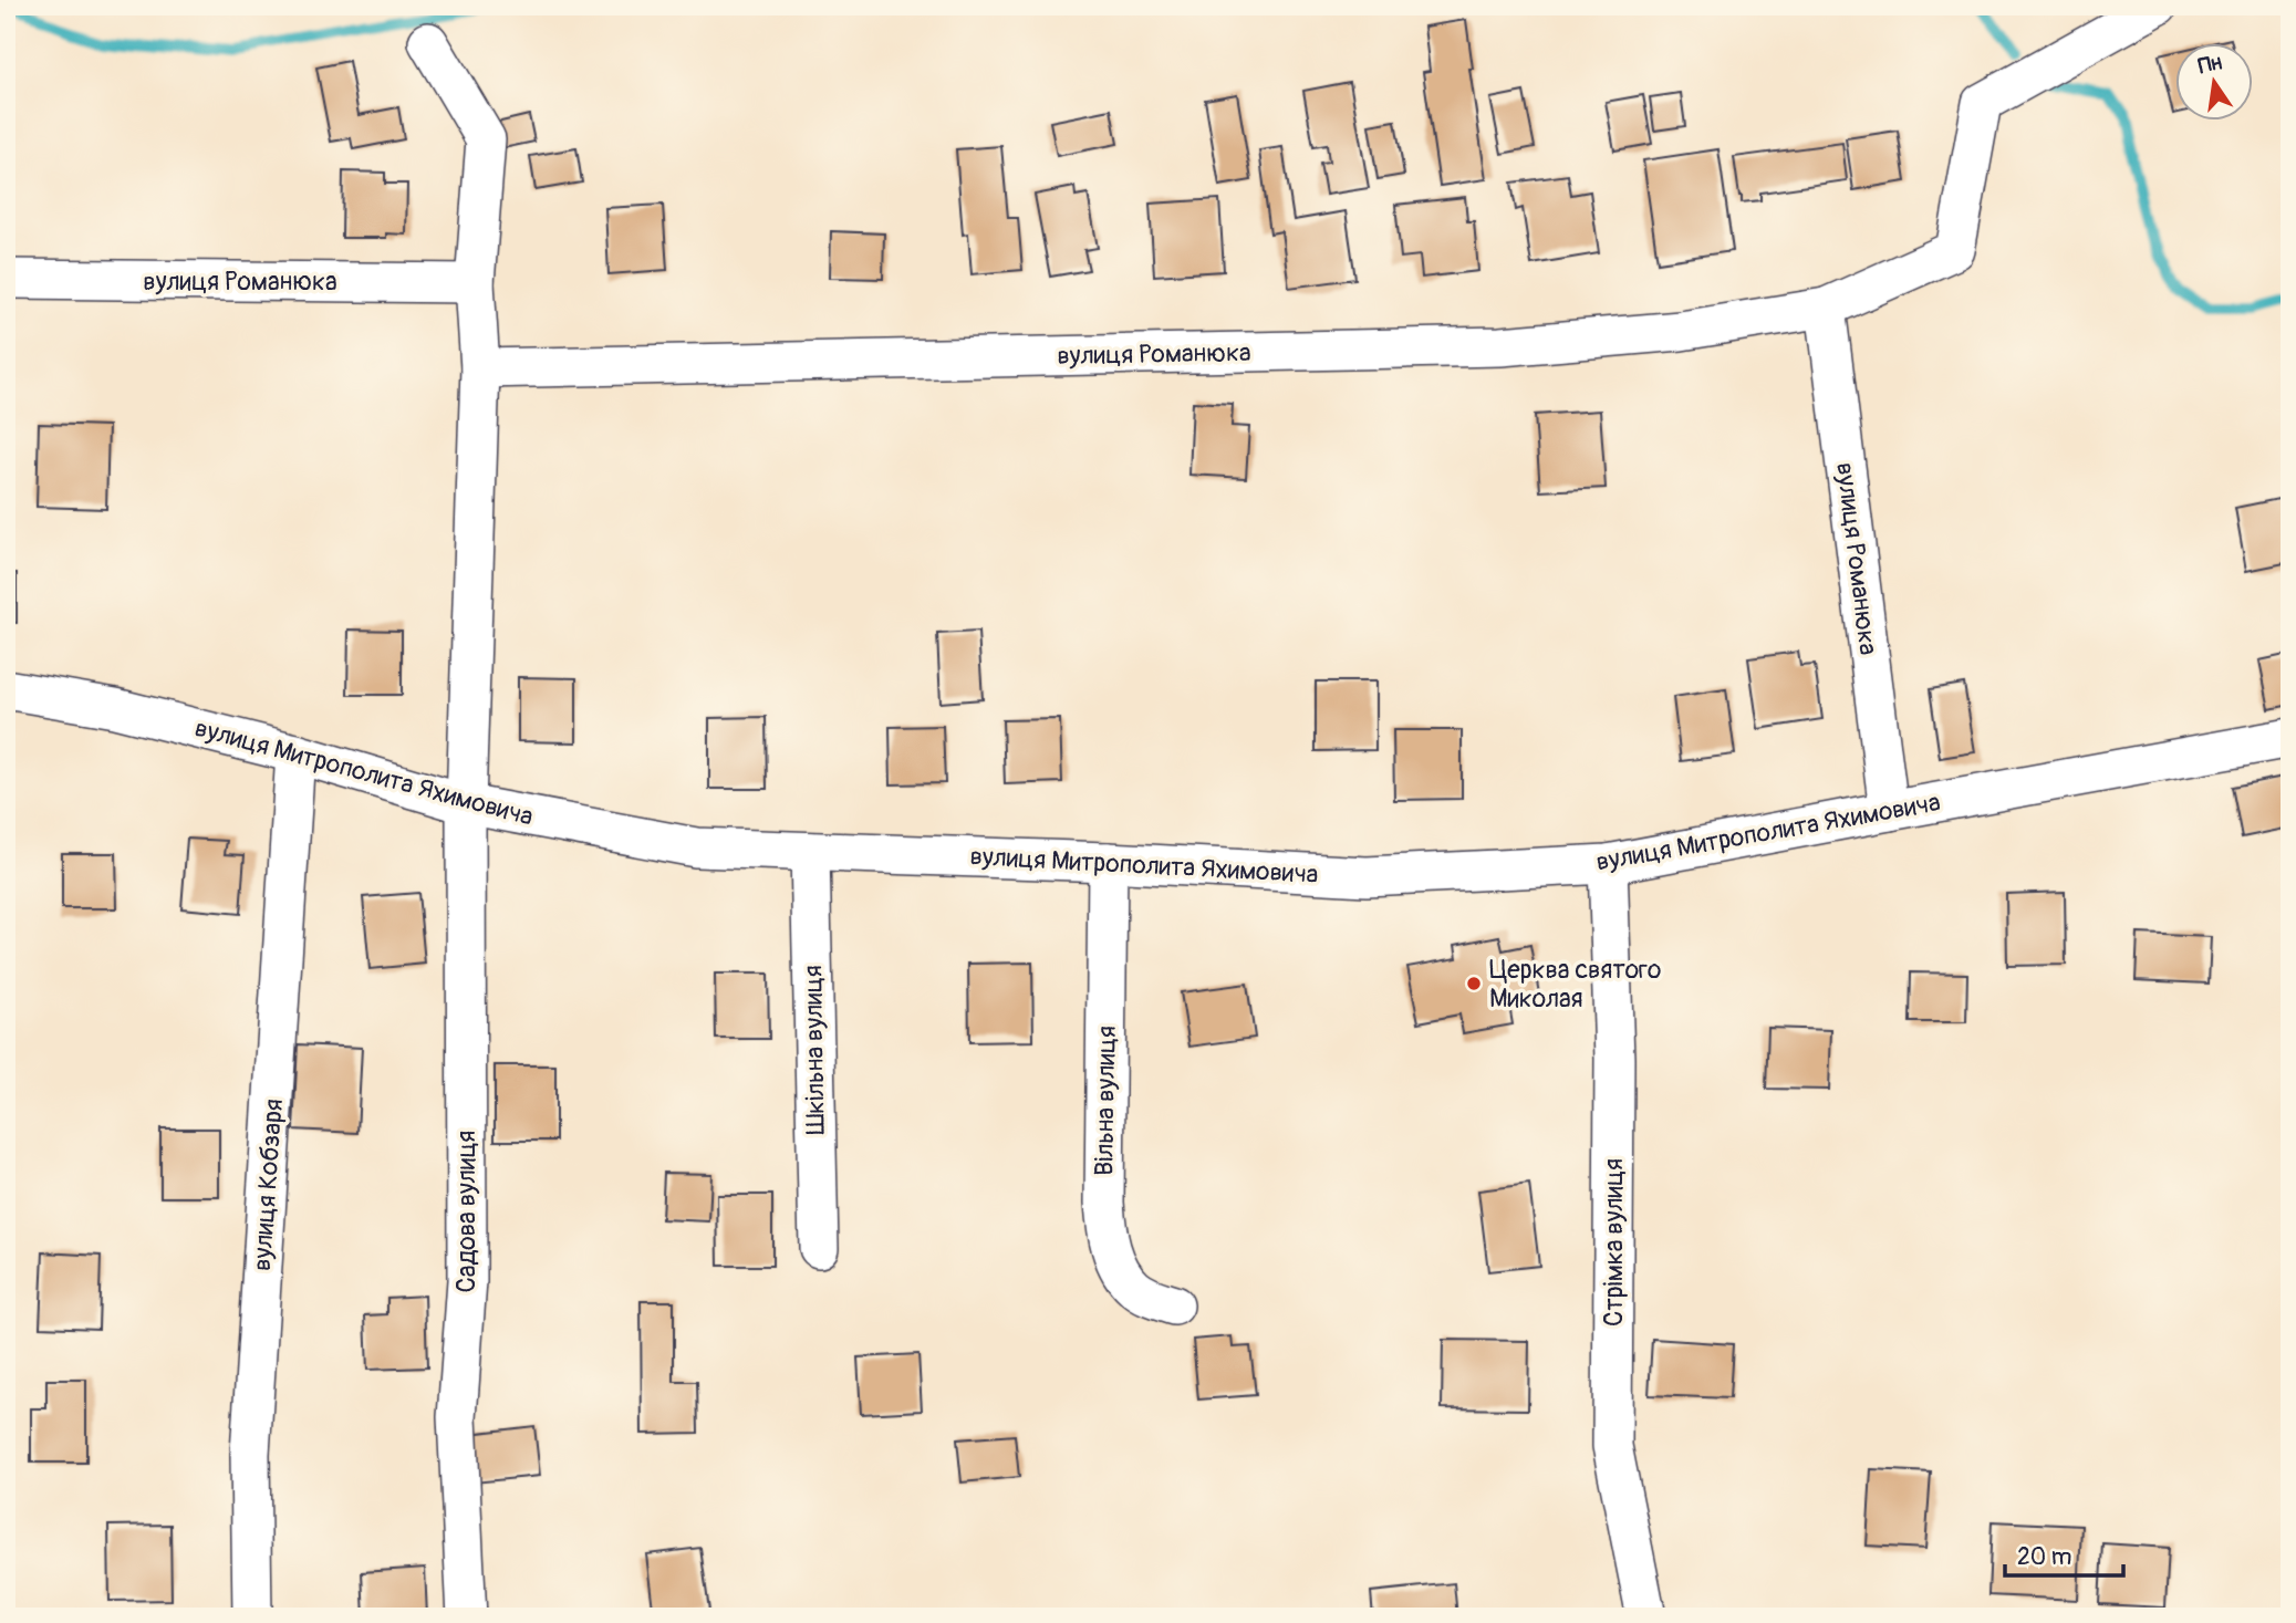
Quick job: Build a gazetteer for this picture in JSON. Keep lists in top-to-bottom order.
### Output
{
  "streets": {
    "street": [
      "вулиця Романюка",
      "вулиця Митрополита Яхимовича",
      "Шкільна вулиця",
      "Вільна вулиця",
      "вулиця Кобзаря",
      "Садова вулиця",
      "Стрімка вулиця"
    ]
  },
  "crossings": [
    ["вулиця Романюка", "вулиця Митрополита Яхимовича"],
    ["вулиця Митрополита Яхимовича", "Шкільна вулиця"],
    ["вулиця Митрополита Яхимовича", "Вільна вулиця"],
    ["вулиця Митрополита Яхимовича", "вулиця Кобзаря"],
    ["вулиця Митрополита Яхимовича", "Садова вулиця"],
    ["вулиця Митрополита Яхимовича", "Стрімка вулиця"]
  ],
  "places": ["Церква святого Миколая"],
  "scale_bar": "20 m",
  "north": "top"
}
